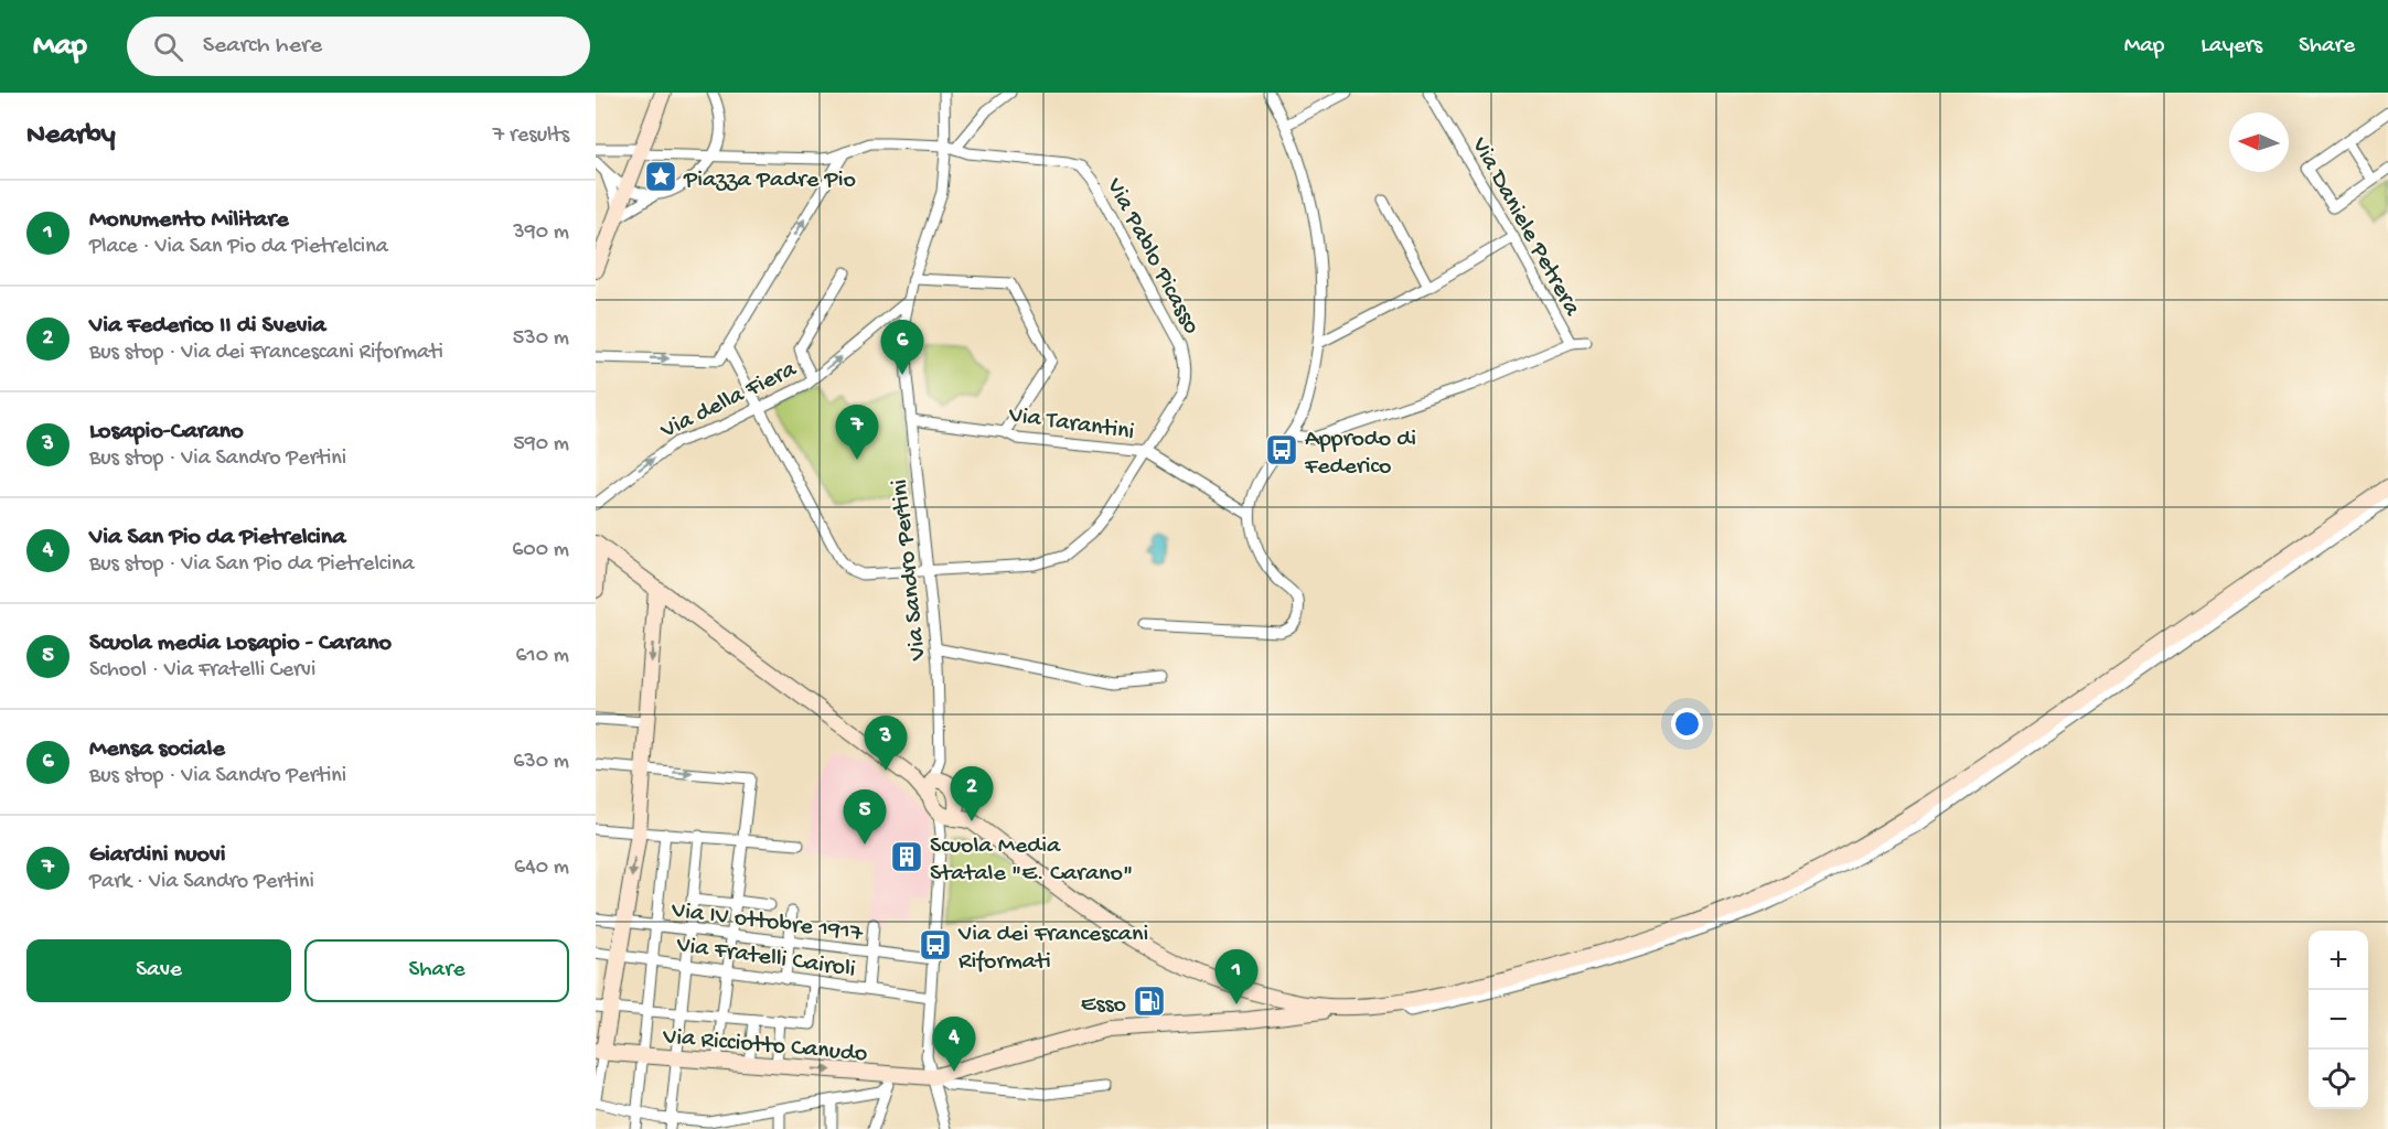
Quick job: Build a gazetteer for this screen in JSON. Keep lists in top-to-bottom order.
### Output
{
  "streets": {
    "main road": ["Via Ricciotto Canudo"],
    "street": [
      "Via Daniele Petrera",
      "Via Pablo Picasso",
      "Via della Fiera",
      "Via Tarantini",
      "Via Sandro Pertini",
      "Via IV ottobre 1917",
      "Via Fratelli Cairoli"
    ]
  },
  "crossings": [
    ["Via Pablo Picasso", "Via della Fiera"],
    ["Via Pablo Picasso", "Via Tarantini"],
    ["Via Pablo Picasso", "Via Sandro Pertini"],
    ["Via della Fiera", "Via Tarantini"],
    ["Via della Fiera", "Via Sandro Pertini"],
    ["Via Tarantini", "Via Sandro Pertini"]
  ],
  "one_way": ["Via della Fiera"],
  "places": {
    "place": ["Piazza Padre Pio"],
    "bus stop": ["Approdo di Federico", "Via dei Francescani Riformati"],
    "building": ["Scuola Media Statale \"E. Carano\""],
    "fuel station": ["Esso"]
  },
  "north": "left",
  "page": {
    "header": "Map",
    "search": "Search here",
    "nav": ["Map", "Layers", "Share"],
    "heading": ["Nearby", "7 results"],
    "list": [
      {
        "mark": "1",
        "name": "Monumento Militare",
        "note": "Place · Via San Pio da Pietrelcina",
        "value": "390 m"
      },
      {
        "mark": "2",
        "name": "Via Federico II di Svevia",
        "note": "Bus stop · Via dei Francescani Riformati",
        "value": "530 m"
      },
      {
        "mark": "3",
        "name": "Losapio-Carano",
        "note": "Bus stop · Via Sandro Pertini",
        "value": "590 m"
      },
      {
        "mark": "4",
        "name": "Via San Pio da Pietrelcina",
        "note": "Bus stop · Via San Pio da Pietrelcina",
        "value": "600 m"
      },
      {
        "mark": "5",
        "name": "Scuola media Losapio - Carano",
        "note": "School · Via Fratelli Cervi",
        "value": "610 m"
      },
      {
        "mark": "6",
        "name": "Mensa sociale",
        "note": "Bus stop · Via Sandro Pertini",
        "value": "630 m"
      },
      {
        "mark": "7",
        "name": "Giardini nuovi",
        "note": "Park · Via Sandro Pertini",
        "value": "640 m"
      }
    ],
    "pins": [
      "6",
      "7",
      "3",
      "2",
      "5",
      "1",
      "4"
    ],
    "buttons": ["Save", "Share"],
    "map_buttons": ["+", "−"]
  }
}
